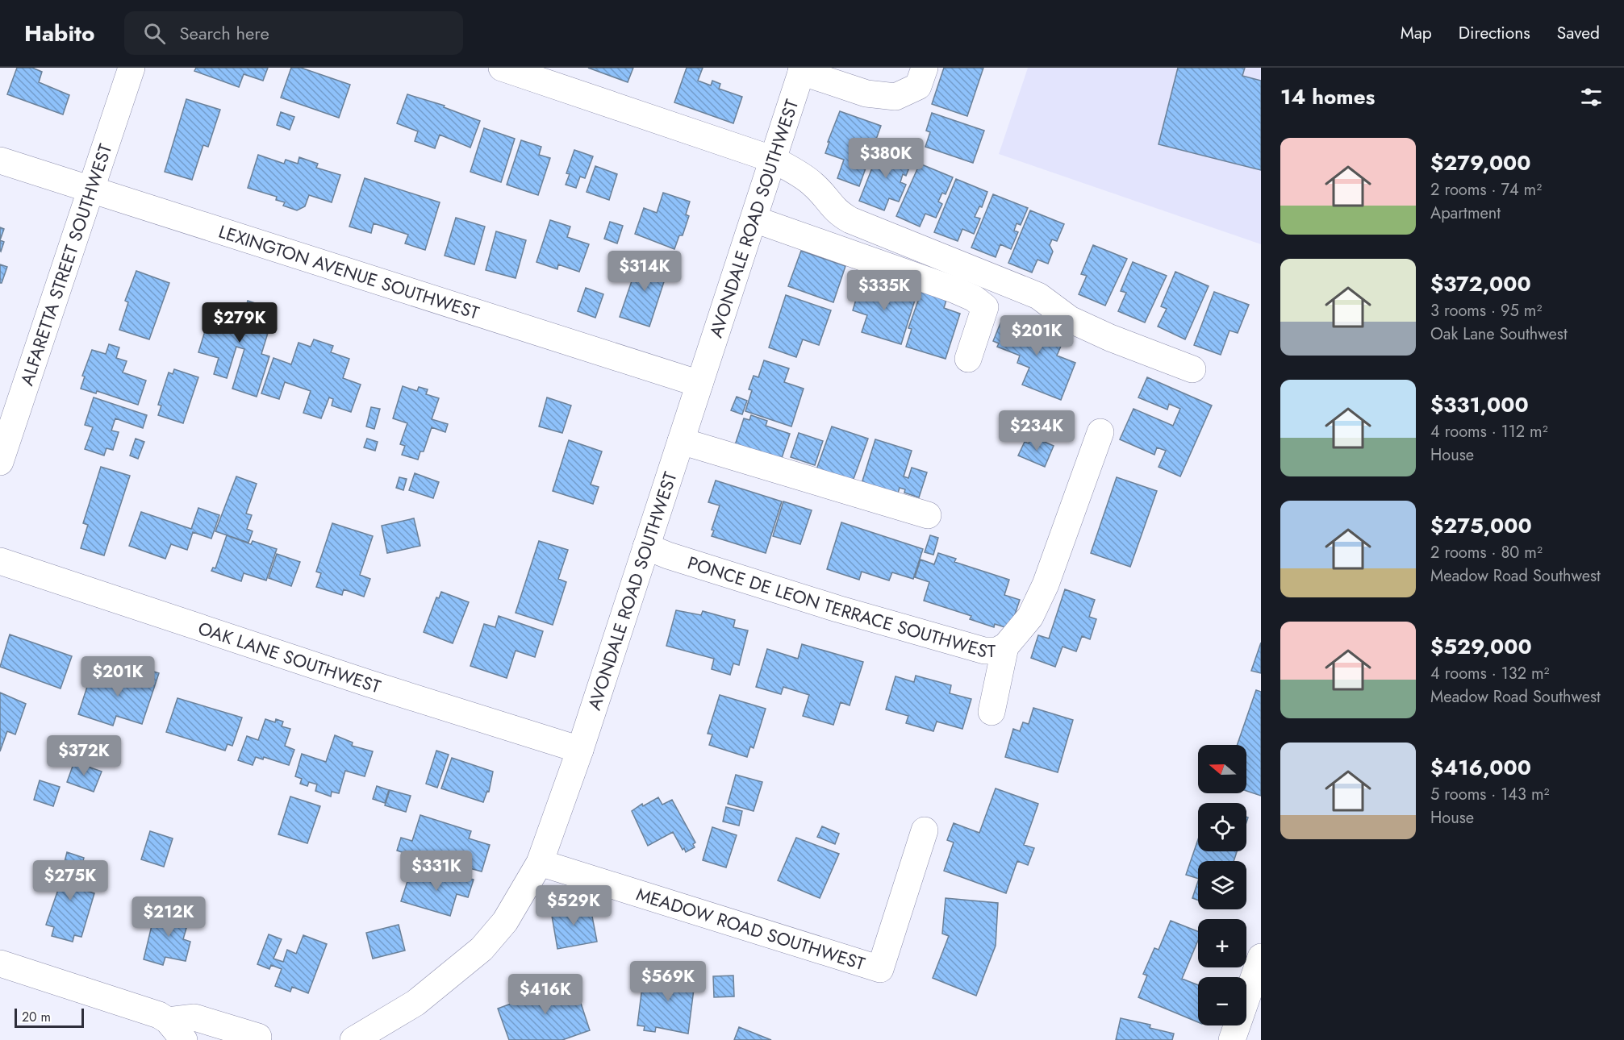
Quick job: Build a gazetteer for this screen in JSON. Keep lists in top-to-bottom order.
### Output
{
  "streets": {
    "street": [
      "AVONDALE ROAD SOUTHWEST",
      "ALFARETTA STREET SOUTHWEST",
      "LEXINGTON AVENUE SOUTHWEST",
      "PONCE DE LEON TERRACE SOUTHWEST",
      "OAK LANE SOUTHWEST",
      "MEADOW ROAD SOUTHWEST"
    ]
  },
  "crossings": [
    ["AVONDALE ROAD SOUTHWEST", "LEXINGTON AVENUE SOUTHWEST"],
    ["AVONDALE ROAD SOUTHWEST", "PONCE DE LEON TERRACE SOUTHWEST"],
    ["AVONDALE ROAD SOUTHWEST", "OAK LANE SOUTHWEST"],
    ["AVONDALE ROAD SOUTHWEST", "MEADOW ROAD SOUTHWEST"],
    ["ALFARETTA STREET SOUTHWEST", "LEXINGTON AVENUE SOUTHWEST"]
  ],
  "scale_bar": "20 m",
  "north": "left",
  "page": {
    "header": "Habito",
    "search": "Search here",
    "nav": ["Map", "Directions", "Saved"],
    "heading": "14 homes",
    "list": [
      {
        "name": "$279,000",
        "note": "2 rooms · 74 m² · Apartment"
      },
      {
        "name": "$372,000",
        "note": "3 rooms · 95 m² · Oak Lane Southwest"
      },
      {
        "name": "$331,000",
        "note": "4 rooms · 112 m² · House"
      },
      {
        "name": "$275,000",
        "note": "2 rooms · 80 m² · Meadow Road Southwest"
      },
      {
        "name": "$529,000",
        "note": "4 rooms · 132 m² · Meadow Road Southwest"
      },
      {
        "name": "$416,000",
        "note": "5 rooms · 143 m² · House"
      }
    ],
    "price": [
      "$380K",
      "$314K",
      "$335K",
      "$279K",
      "$201K",
      "$234K",
      "$201K",
      "$372K",
      "$331K",
      "$275K",
      "$529K",
      "$212K",
      "$569K",
      "$416K"
    ],
    "map_buttons": ["+", "−"],
    "scale": "20 m"
  }
}
